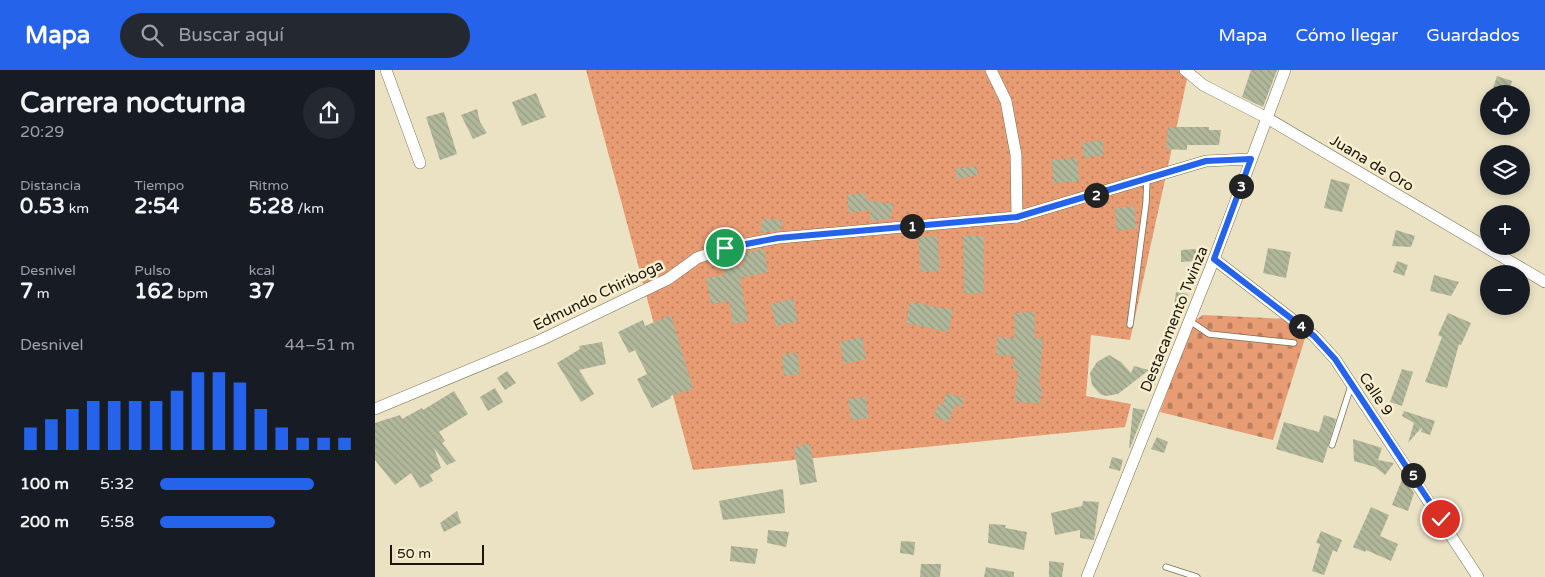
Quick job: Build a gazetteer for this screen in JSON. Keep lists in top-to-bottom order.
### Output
{
  "streets": {
    "street": [
      "Juana de Oro",
      "Edmundo Chiriboga",
      "Destacamento Twinza",
      "Calle 9"
    ]
  },
  "crossings": [
    ["Juana de Oro", "Destacamento Twinza"],
    ["Edmundo Chiriboga", "Destacamento Twinza"],
    ["Destacamento Twinza", "Calle 9"]
  ],
  "scale_bar": "50 m",
  "page": {
    "header": "Mapa",
    "search": "Buscar aquí",
    "nav": ["Mapa", "Cómo llegar", "Guardados"],
    "heading": ["Carrera nocturna", "20:29"],
    "map_buttons": ["+", "−"],
    "stats": [
      ["Distancia", "0.53 km"],
      ["Tiempo", "2:54"],
      ["Ritmo", "5:28 /km"],
      ["Desnivel", "7 m"],
      ["Pulso", "162 bpm"],
      ["kcal", "37"]
    ],
    "pins": [
      "3",
      "2",
      "1",
      "4",
      "5"
    ],
    "chart": ["Desnivel", "44–51 m"],
    "list": [
      {
        "name": "100 m",
        "note": "5:32"
      },
      {
        "name": "200 m",
        "note": "5:58"
      }
    ],
    "scale": "50 m"
  }
}
